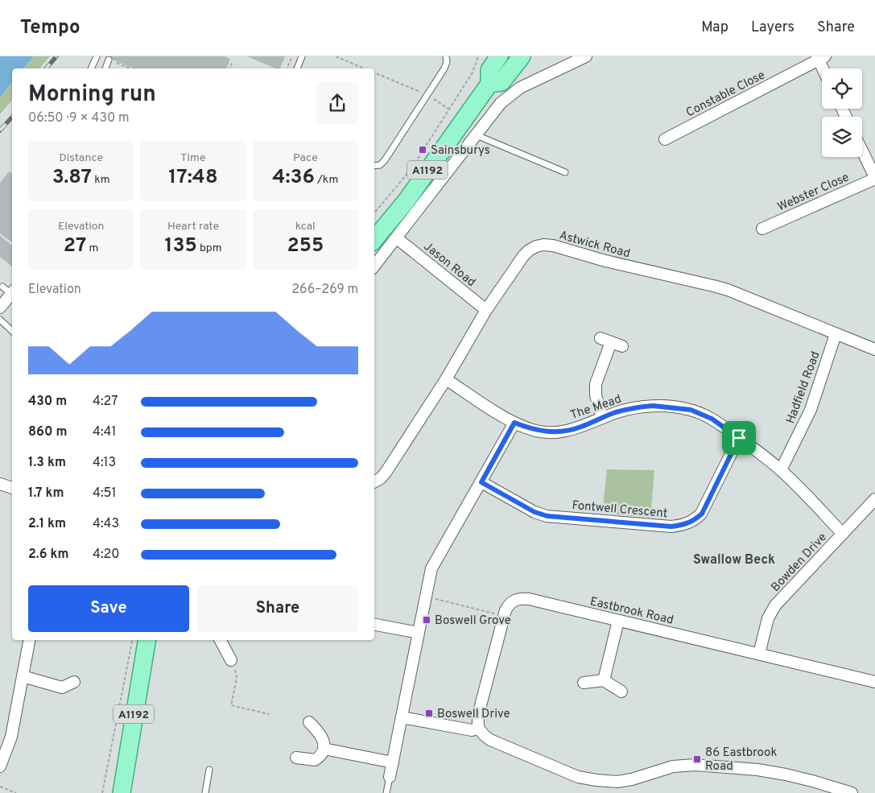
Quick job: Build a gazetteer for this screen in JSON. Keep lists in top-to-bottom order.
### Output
{
  "streets": {
    "main road": ["A1192"],
    "street": [
      "Constable Close",
      "Webster Close",
      "Astwick Road",
      "Jason Road",
      "Hadfield Road",
      "The Mead",
      "Fontwell Crescent",
      "Bowden Drive",
      "Eastbrook Road"
    ]
  },
  "crossings": [
    ["Astwick Road", "Jason Road"],
    ["Astwick Road", "Hadfield Road"],
    ["Astwick Road", "The Mead"],
    ["Hadfield Road", "The Mead"],
    ["The Mead", "Fontwell Crescent"],
    ["The Mead", "Bowden Drive"],
    ["Bowden Drive", "Eastbrook Road"]
  ],
  "districts": ["Swallow Beck"],
  "places": {
    "transit": [
      "Sainsburys",
      "Boswell Grove",
      "Boswell Drive",
      "86 Eastbrook Road"
    ]
  },
  "page": {
    "header": "Tempo",
    "nav": ["Map", "Layers", "Share"],
    "heading": ["Morning run", "06:50 · 9 × 430 m"],
    "stats": [
      ["Distance", "3.87 km"],
      ["Time", "17:48"],
      ["Pace", "4:36 /km"],
      ["Elevation", "27 m"],
      ["Heart rate", "135 bpm"],
      ["kcal", "255"]
    ],
    "chart": ["Elevation", "266–269 m"],
    "list": [
      {
        "name": "430 m",
        "note": "4:27"
      },
      {
        "name": "860 m",
        "note": "4:41"
      },
      {
        "name": "1.3 km",
        "note": "4:13"
      },
      {
        "name": "1.7 km",
        "note": "4:51"
      },
      {
        "name": "2.1 km",
        "note": "4:43"
      },
      {
        "name": "2.6 km",
        "note": "4:20"
      }
    ],
    "buttons": ["Save", "Share"]
  }
}
